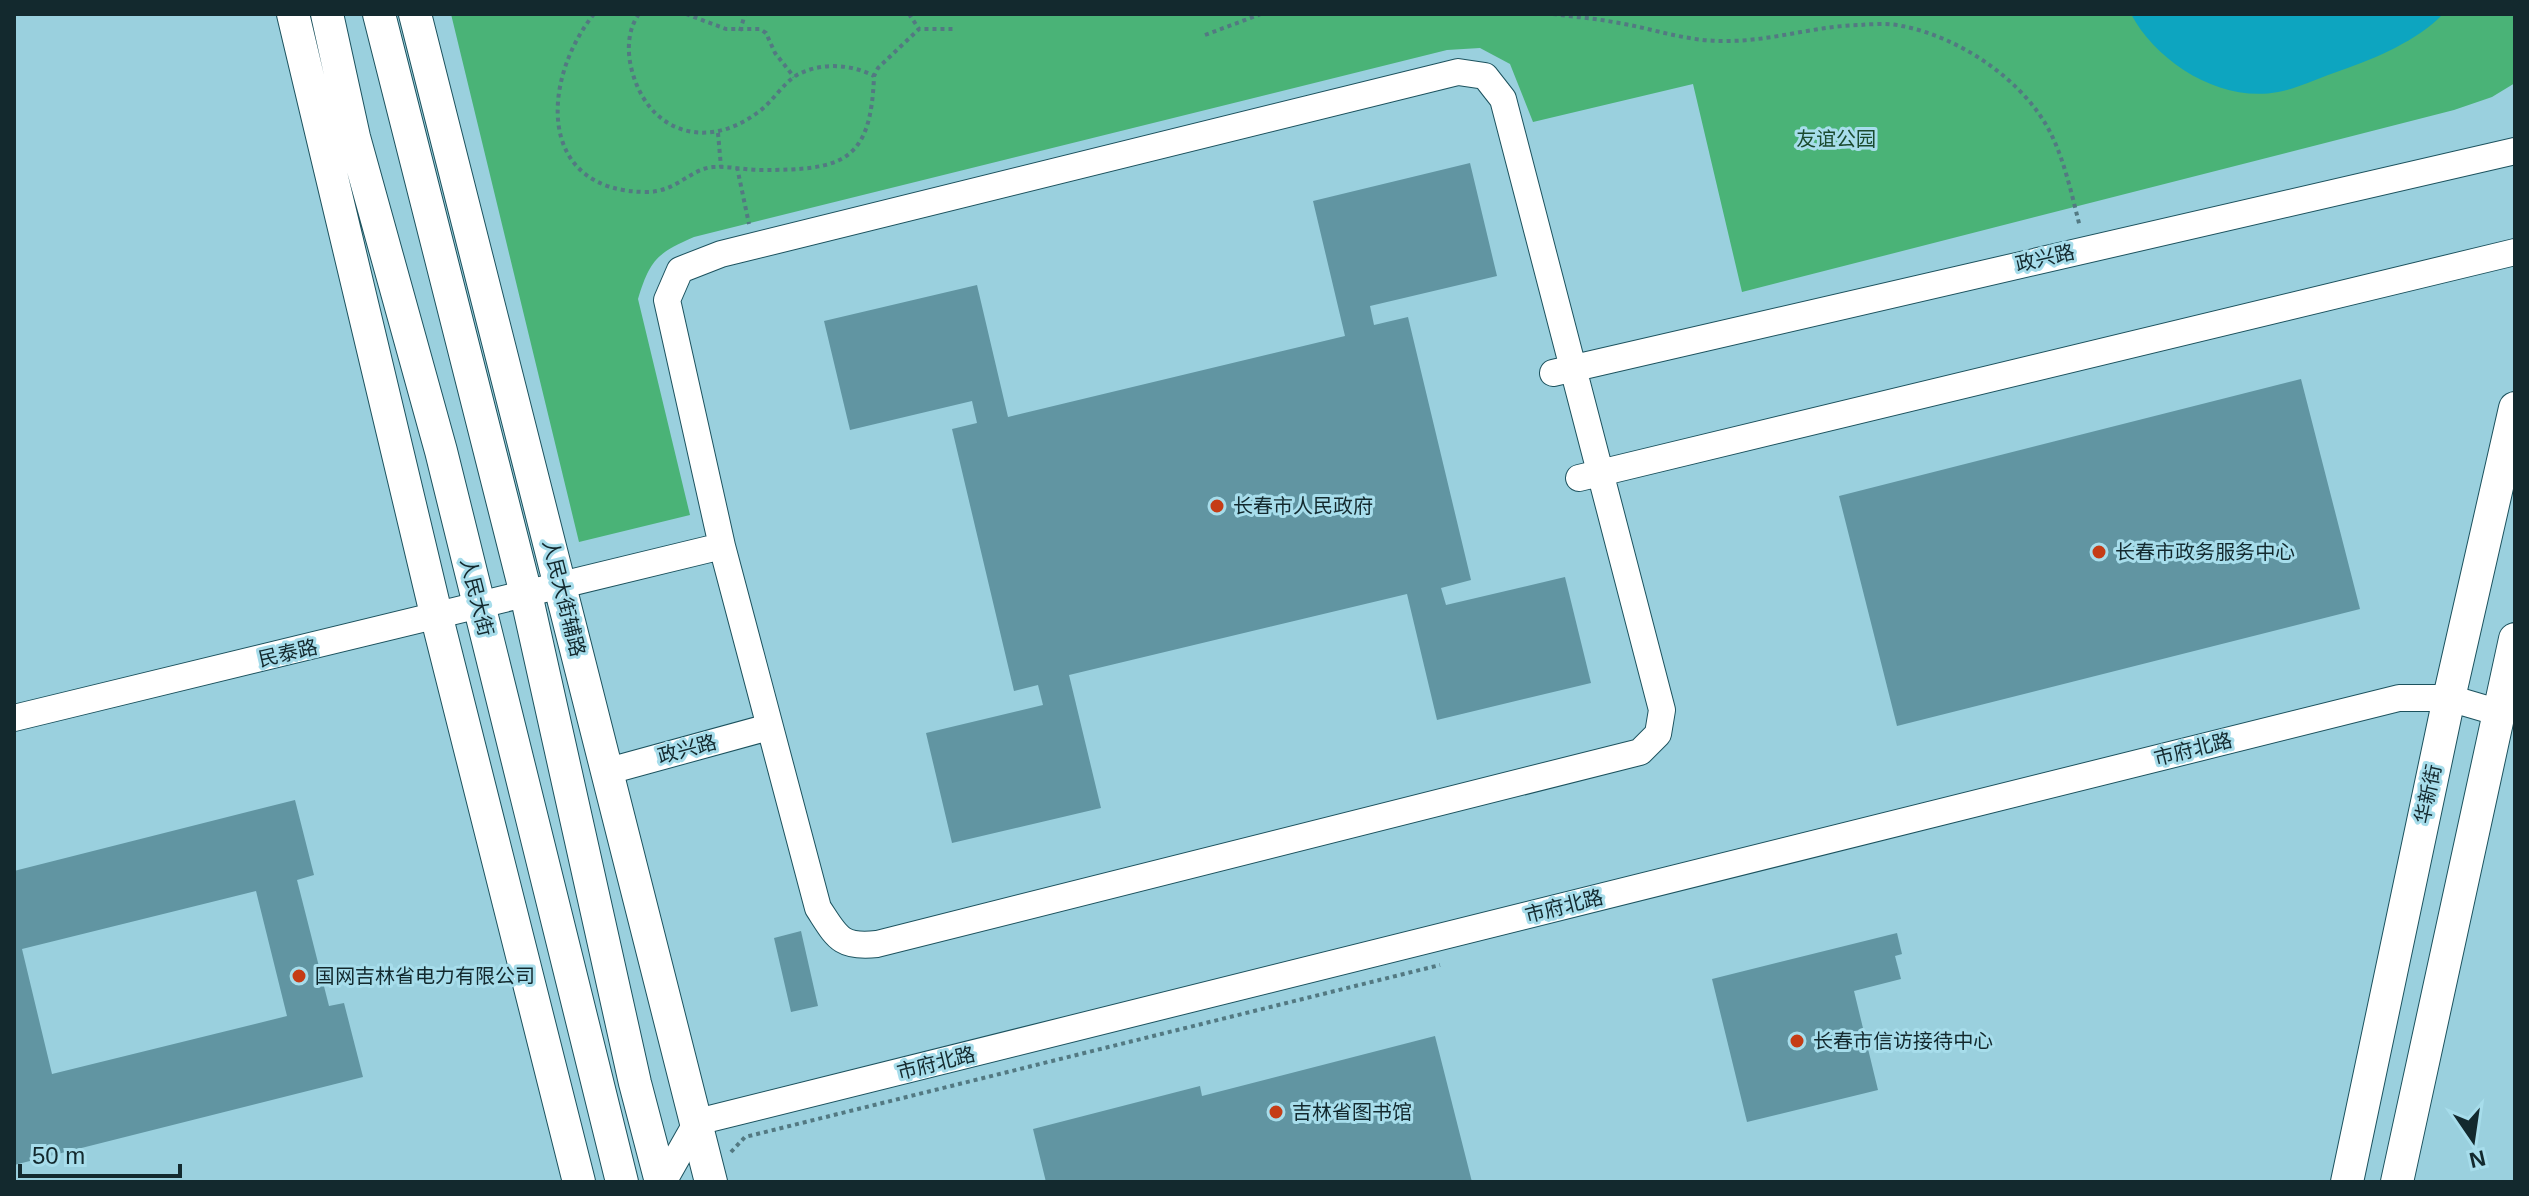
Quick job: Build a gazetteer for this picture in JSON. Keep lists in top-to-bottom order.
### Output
{
  "streets": {
    "main road": ["人民大街", "人民大街辅路", "华新街"],
    "street": ["政兴路", "民泰路", "市府北路"]
  },
  "crossings": [
    ["政兴路", "人民大街辅路"],
    ["人民大街", "民泰路"],
    ["人民大街辅路", "民泰路"],
    ["人民大街辅路", "市府北路"],
    ["市府北路", "华新街"]
  ],
  "parks": ["友谊公园"],
  "places": [
    "长春市人民政府",
    "长春市政务服务中心",
    "国网吉林省电力有限公司",
    "长春市信访接待中心",
    "吉林省图书馆"
  ],
  "scale_bar": "50 m",
  "north": "bottom"
}
